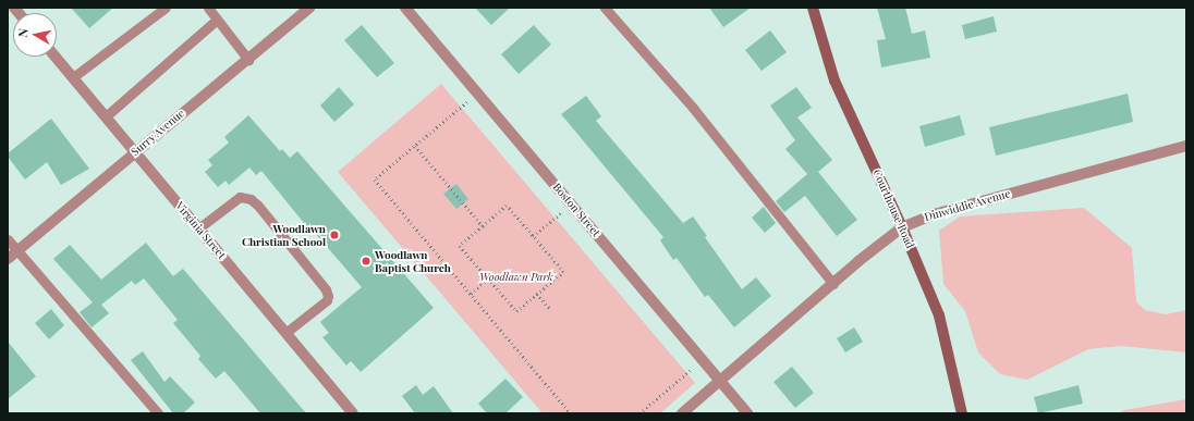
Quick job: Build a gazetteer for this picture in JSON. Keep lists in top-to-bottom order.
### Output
{
  "streets": {
    "street": [
      "Surry Avenue",
      "Dinwiddie Avenue",
      "Courthouse Road",
      "Boston Street",
      "Virginia Street"
    ]
  },
  "crossings": [
    ["Surry Avenue", "Virginia Street"],
    ["Dinwiddie Avenue", "Courthouse Road"],
    ["Dinwiddie Avenue", "Boston Street"]
  ],
  "parks": ["Woodlawn Park"],
  "places": ["Woodlawn Christian School", "Woodlawn Baptist Church"],
  "north": "left"
}
